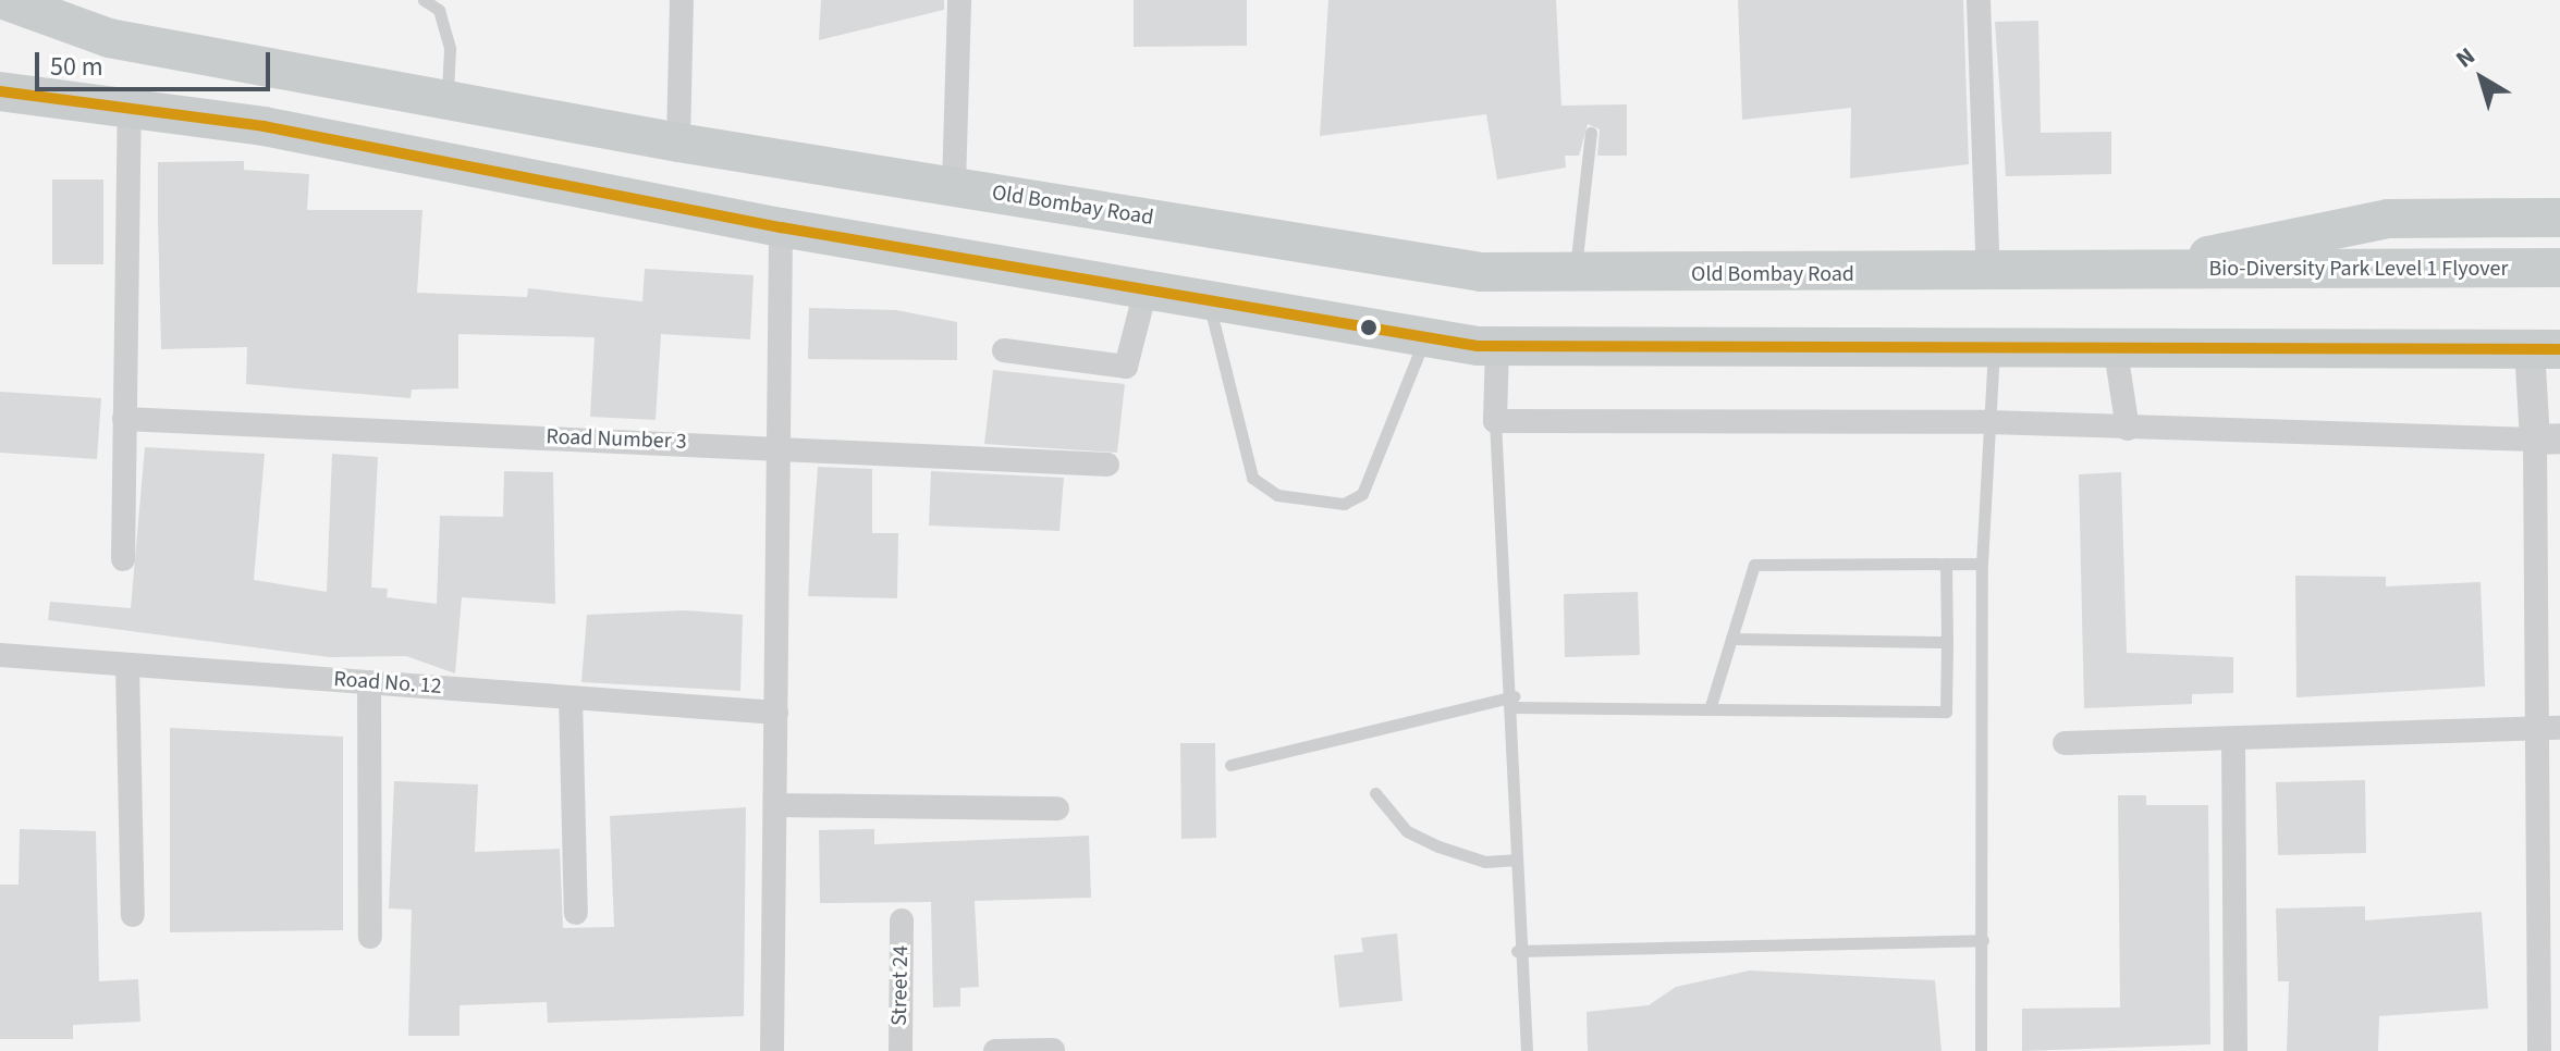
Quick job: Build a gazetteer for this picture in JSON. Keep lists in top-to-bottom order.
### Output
{
  "streets": {
    "main road": ["Old Bombay Road", "Bio-Diversity Park Level 1 Flyover"],
    "street": ["Road Number 3", "Road No. 12", "Street 24"]
  },
  "crossings": [
    ["Old Bombay Road", "Bio-Diversity Park Level 1 Flyover"]
  ],
  "scale_bar": "50 m",
  "north": "top left"
}
